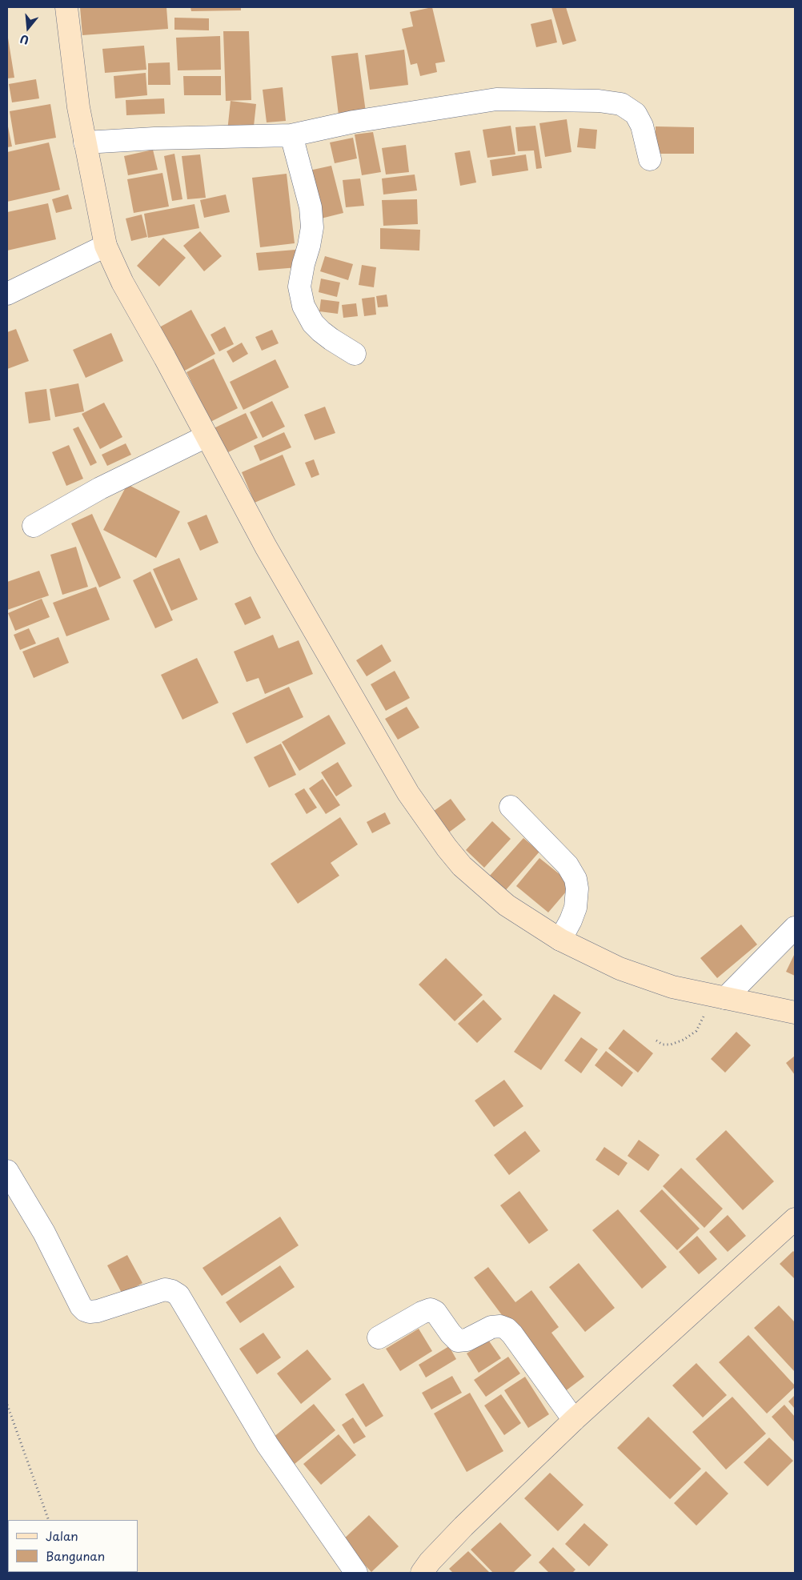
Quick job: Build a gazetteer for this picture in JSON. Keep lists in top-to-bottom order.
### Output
{
  "legend": ["Jalan", "Bangunan"],
  "north": "bottom"
}
